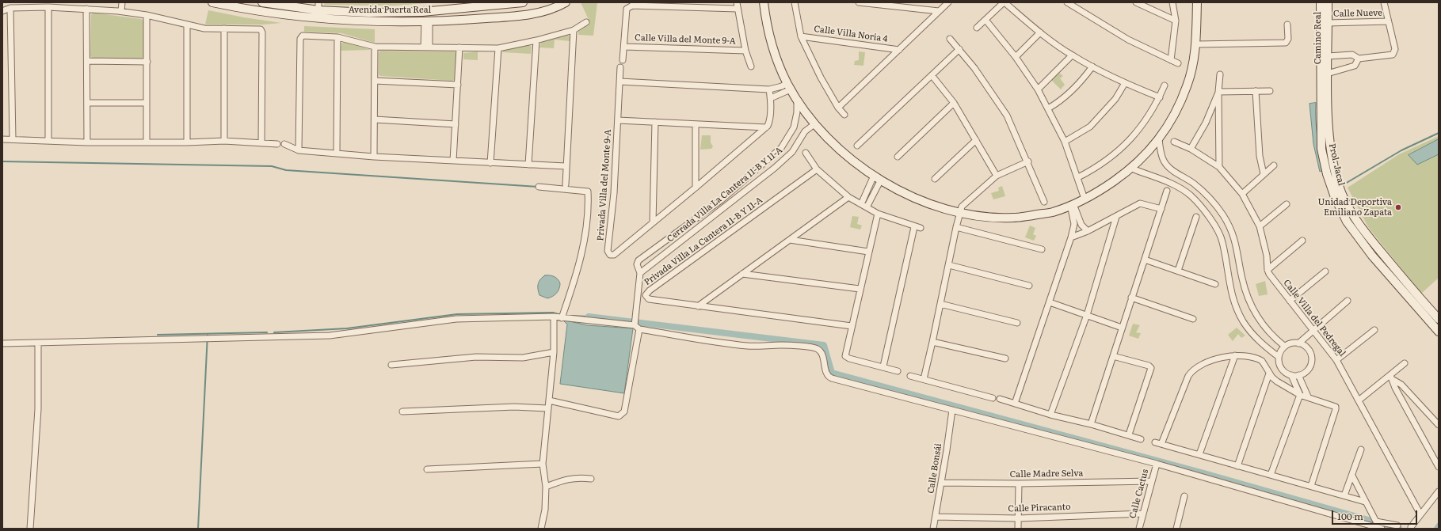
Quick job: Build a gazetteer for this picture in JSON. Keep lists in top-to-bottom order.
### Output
{
  "streets": {
    "street": [
      "Avenida Puerta Real",
      "Calle Nueve",
      "Calle Villa Noria 4",
      "Camino Real",
      "Calle Villa del Monte 9-A",
      "Prol. Jacal",
      "Privada Villa del Monte 9-A",
      "Cerrada Villa La Cantera 11-B Y 11-A",
      "Privada Villa La Cantera 11-B Y 11-A",
      "Calle Villa del Pedregal",
      "Calle Bonsái",
      "Calle Madre Selva",
      "Calle Cactus",
      "Calle Piracanto"
    ]
  },
  "crossings": [
    ["Calle Nueve", "Camino Real"],
    ["Camino Real", "Prol. Jacal"],
    ["Calle Bonsái", "Calle Madre Selva"],
    ["Calle Bonsái", "Calle Piracanto"],
    ["Calle Madre Selva", "Calle Cactus"],
    ["Calle Cactus", "Calle Piracanto"]
  ],
  "places": ["Unidad Deportiva Emiliano Zapata"],
  "scale_bar": "100 m"
}
